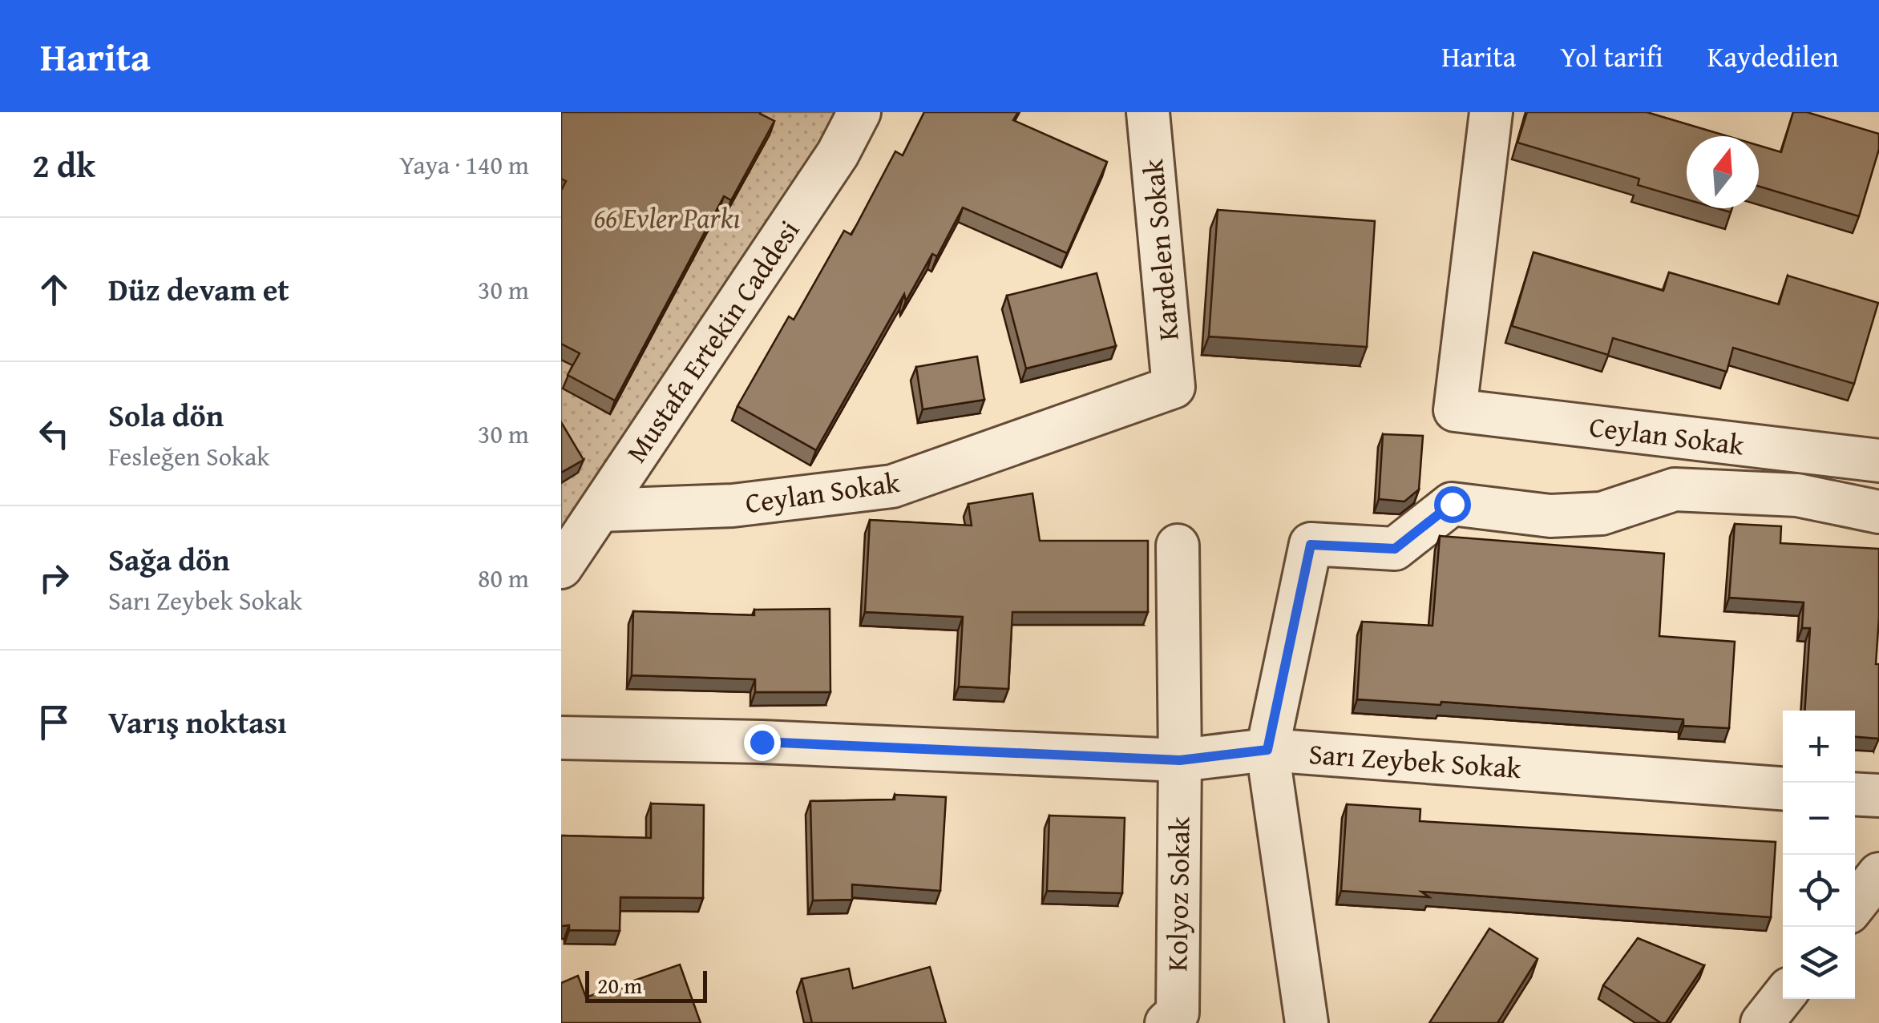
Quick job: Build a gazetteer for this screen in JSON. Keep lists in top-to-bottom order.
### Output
{
  "streets": {
    "street": [
      "Kardelen Sokak",
      "Mustafa Ertekin Caddesi",
      "Ceylan Sokak",
      "Sarı Zeybek Sokak",
      "Kolyoz Sokak"
    ]
  },
  "crossings": [
    ["Kardelen Sokak", "Ceylan Sokak"],
    ["Mustafa Ertekin Caddesi", "Ceylan Sokak"],
    ["Sarı Zeybek Sokak", "Kolyoz Sokak"]
  ],
  "parks": ["66 Evler Parkı"],
  "scale_bar": "20 m",
  "north": "top",
  "page": {
    "header": "Harita",
    "nav": ["Harita", "Yol tarifi", "Kaydedilen"],
    "heading": ["2 dk", "Yaya · 140 m"],
    "list": [
      ["Düz devam et", "30 m"],
      ["Sola dön", "Fesleğen Sokak", "30 m"],
      ["Sağa dön", "Sarı Zeybek Sokak", "80 m"],
      "Varış noktası"
    ],
    "map_buttons": ["+", "−"],
    "scale": "20 m"
  }
}
